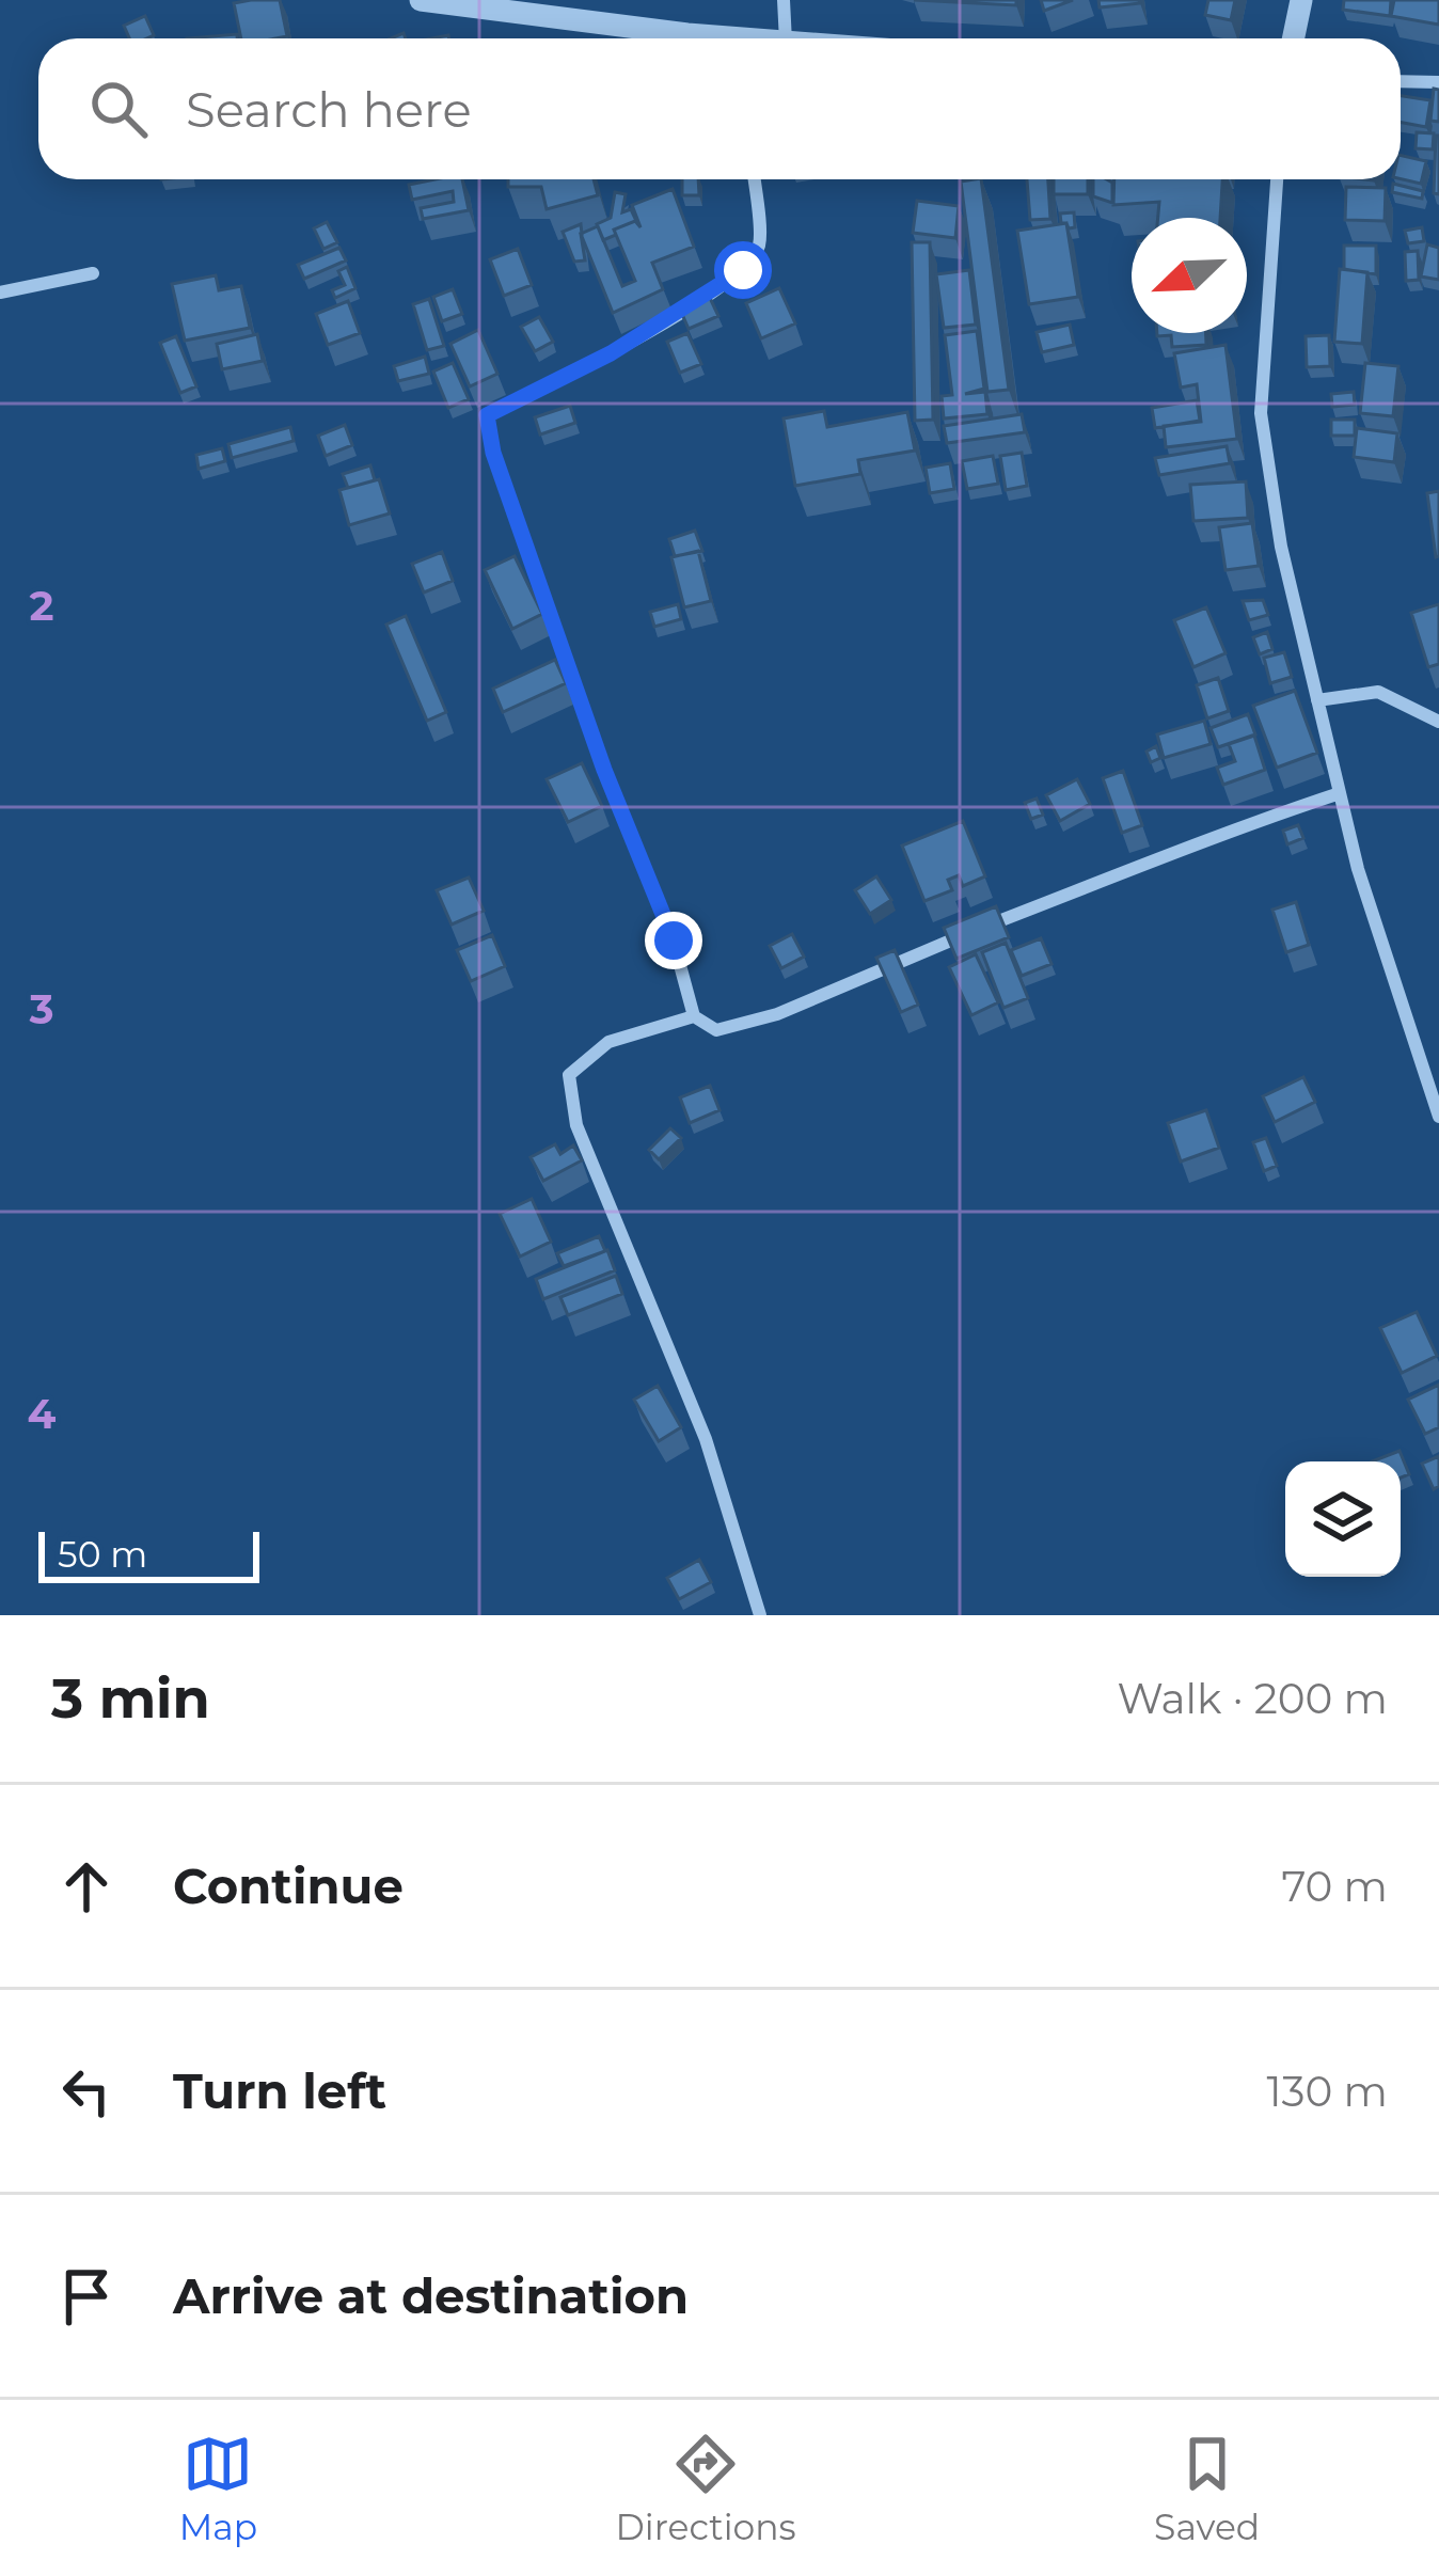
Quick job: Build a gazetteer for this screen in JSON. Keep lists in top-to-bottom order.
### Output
{
  "scale_bar": "50 m",
  "north": "bottom left",
  "page": {
    "search": "Search here",
    "scale": "50 m",
    "heading": ["3 min", "Walk · 200 m"],
    "list": [
      ["Continue", "70 m"],
      ["Turn left", "130 m"],
      "Arrive at destination"
    ],
    "nav": ["Map", "Directions", "Saved"]
  },
  "grid": {
    "rows": ["2", "3", "4"]
  }
}
